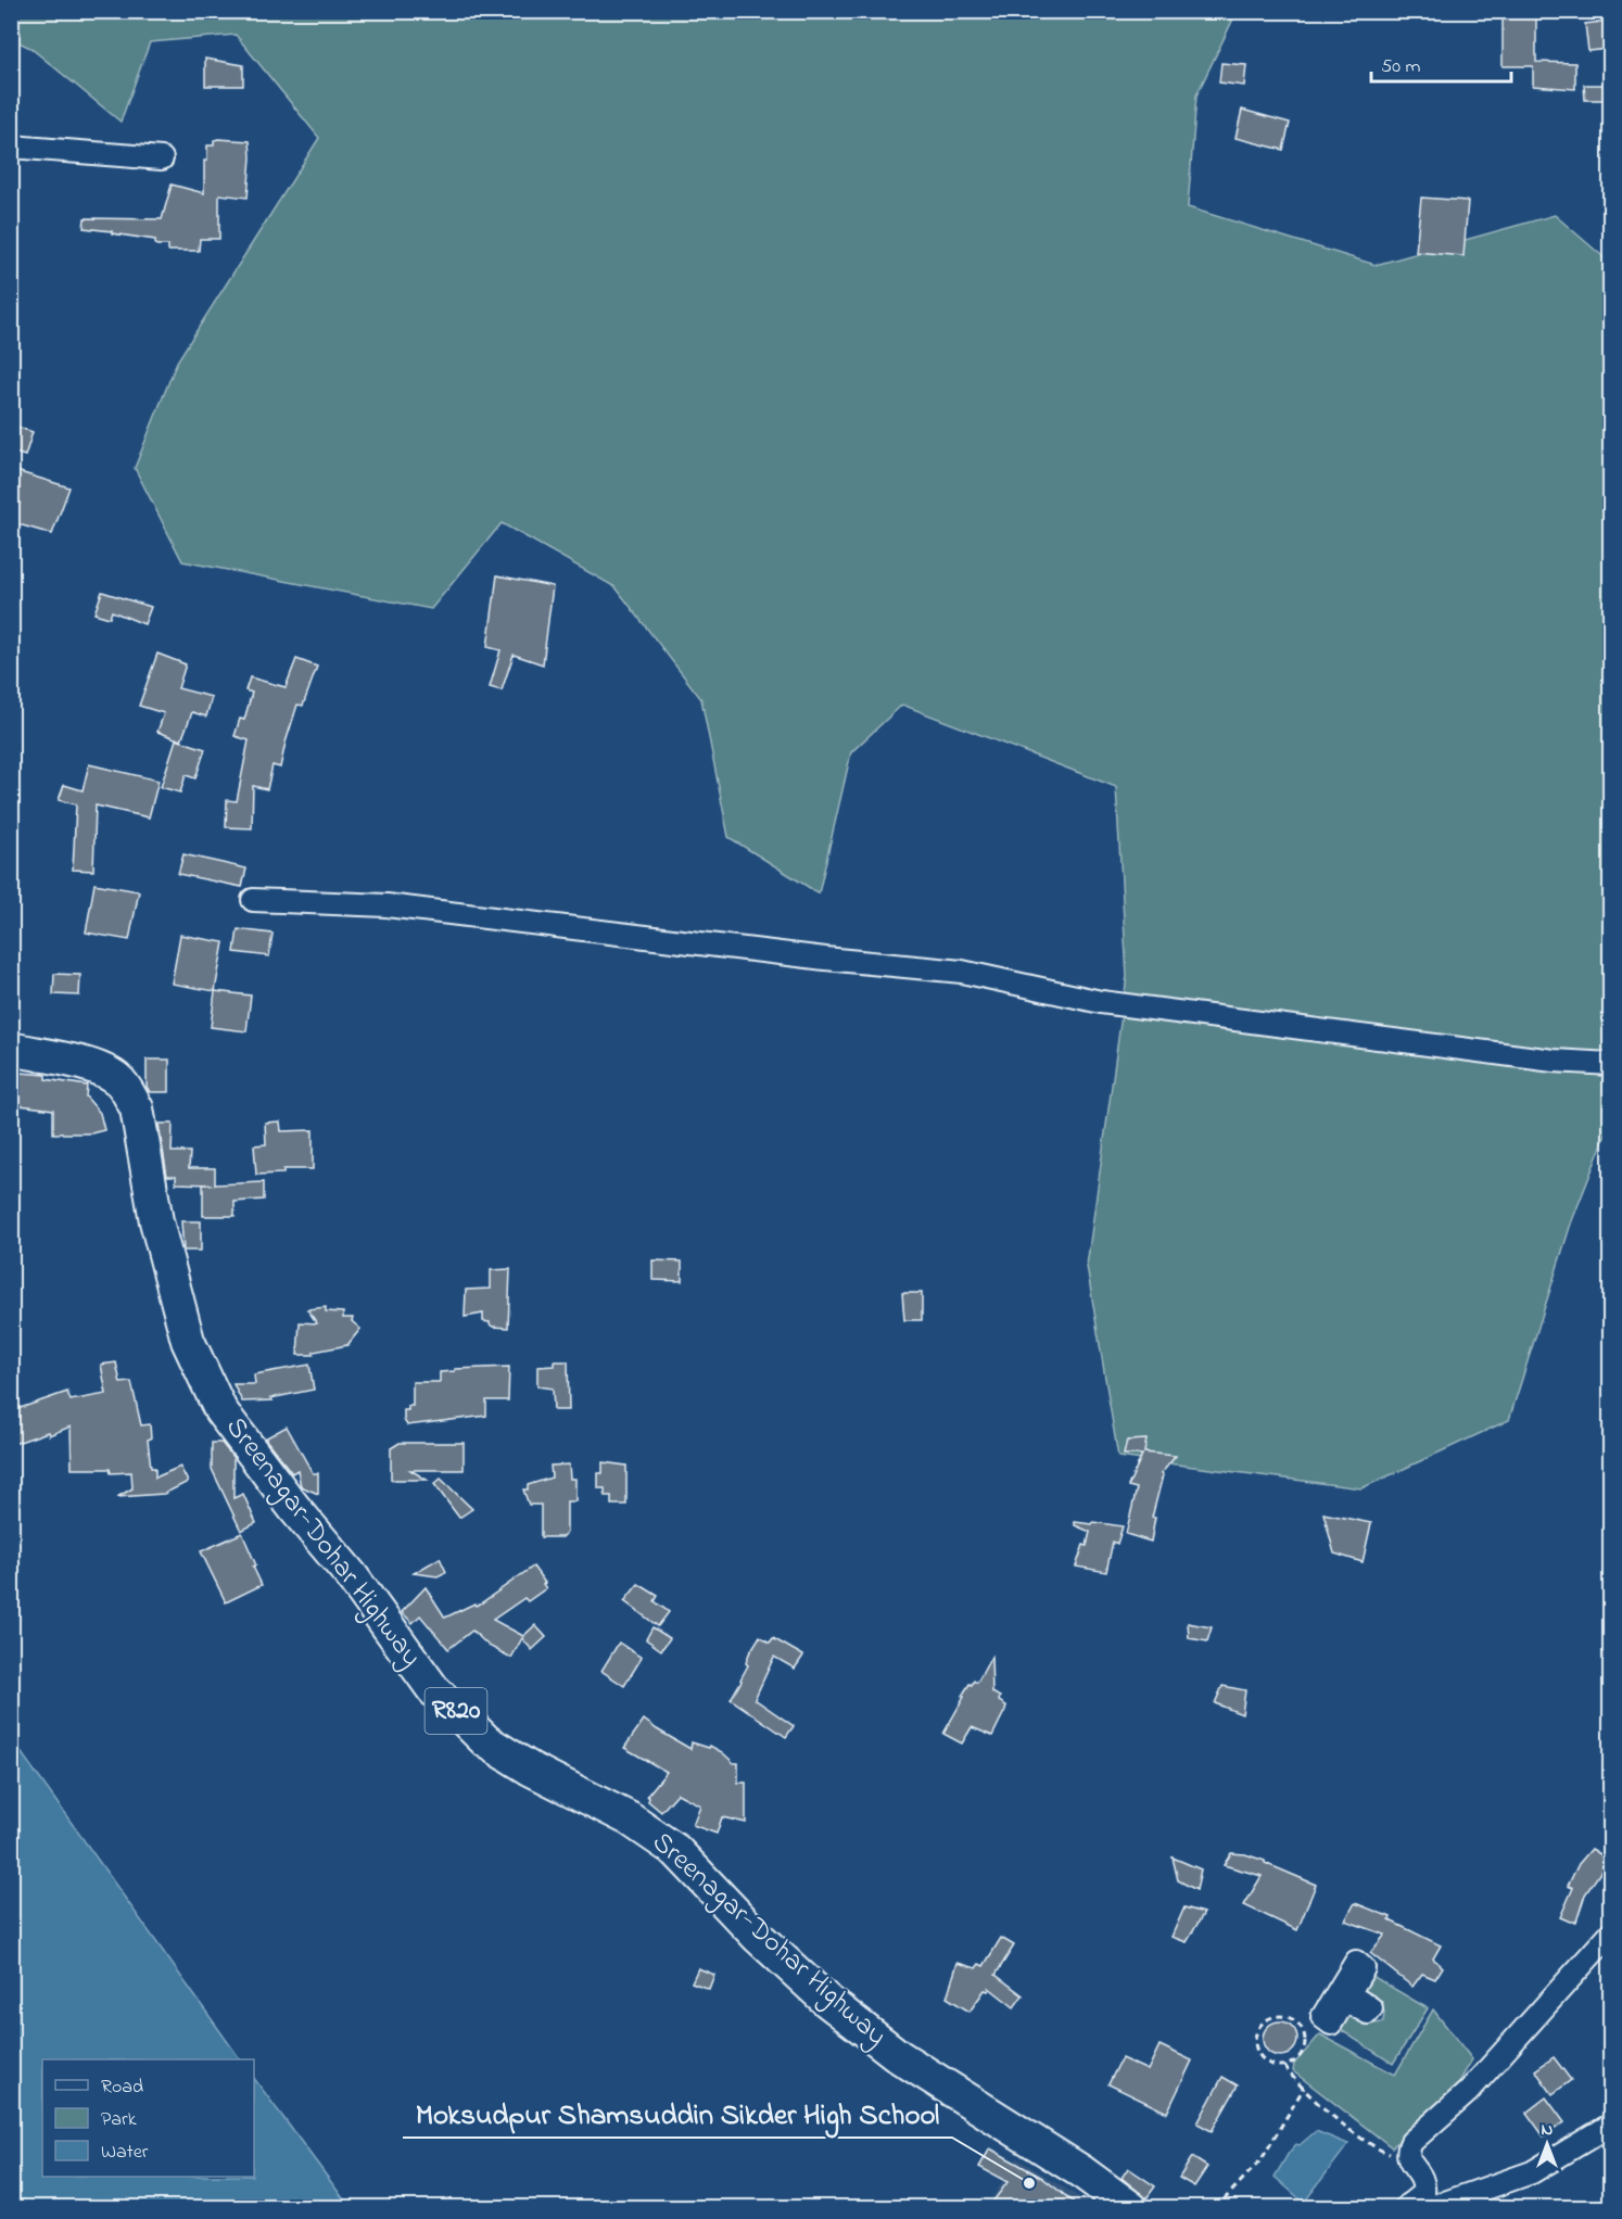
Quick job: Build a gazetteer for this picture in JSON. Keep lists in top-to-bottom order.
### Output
{
  "streets": {
    "main road": ["Sreenagar-Dohar Highway", "R820"]
  },
  "places": ["Moksudpur Shamsuddin Sikder High School"],
  "legend": ["Road", "Park", "Water"],
  "scale_bar": "50 m",
  "north": "top"
}
